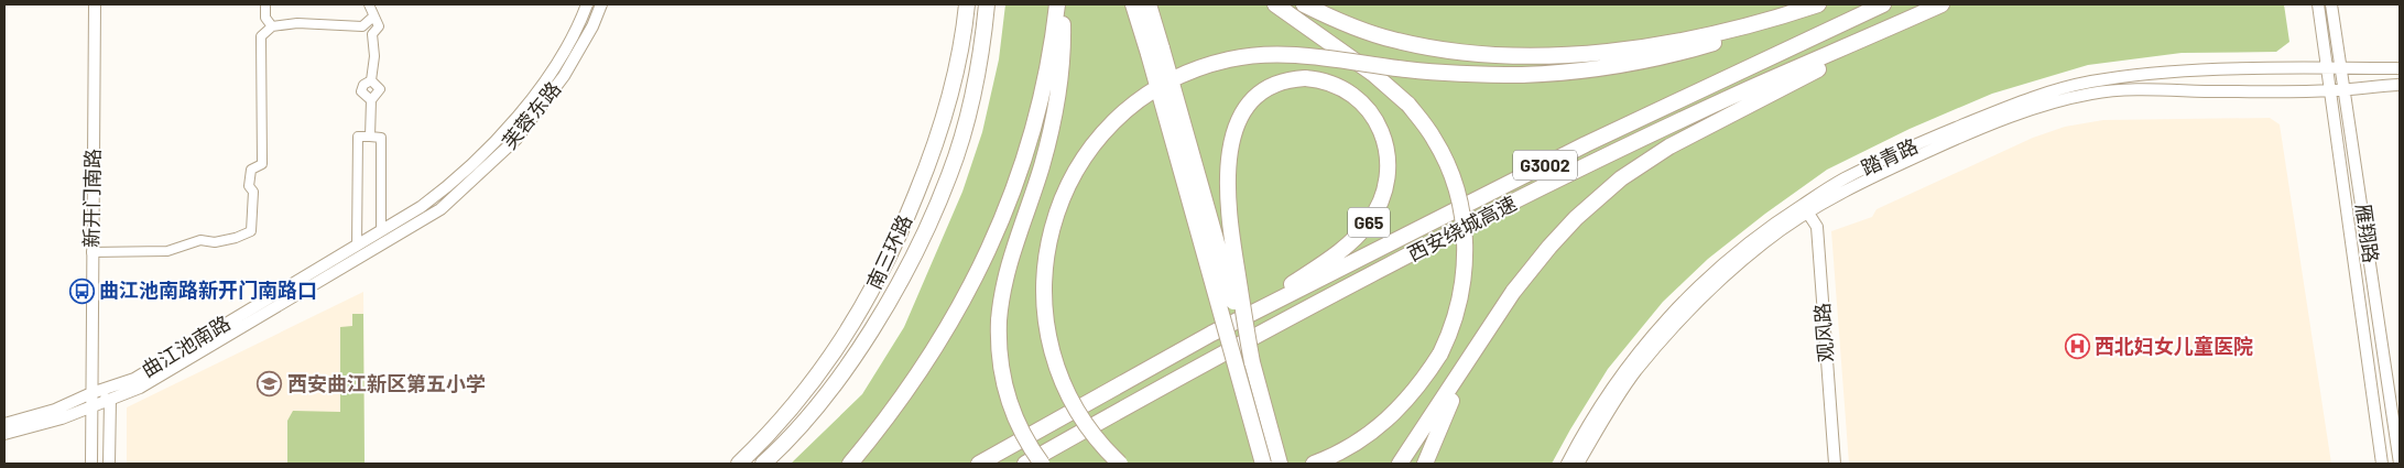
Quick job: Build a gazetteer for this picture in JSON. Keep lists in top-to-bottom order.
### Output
{
  "streets": {
    "highway": [
      "G3002",
      "G65",
      "西安绕城高速",
      "南三环路"
    ],
    "street": [
      "芙蓉东路",
      "踏青路",
      "新开门南路",
      "雁翔路",
      "观风路",
      "曲江池南路"
    ]
  },
  "crossings": [
    ["芙蓉东路", "曲江池南路"],
    ["踏青路", "雁翔路"],
    ["踏青路", "观风路"],
    ["新开门南路", "曲江池南路"],
    ["G65", "西安绕城高速"]
  ],
  "places": {
    "bus stop": ["曲江池南路新开门南路口"],
    "hospital": ["西北妇女儿童医院"],
    "school or university": ["西安曲江新区第五小学"]
  }
}
